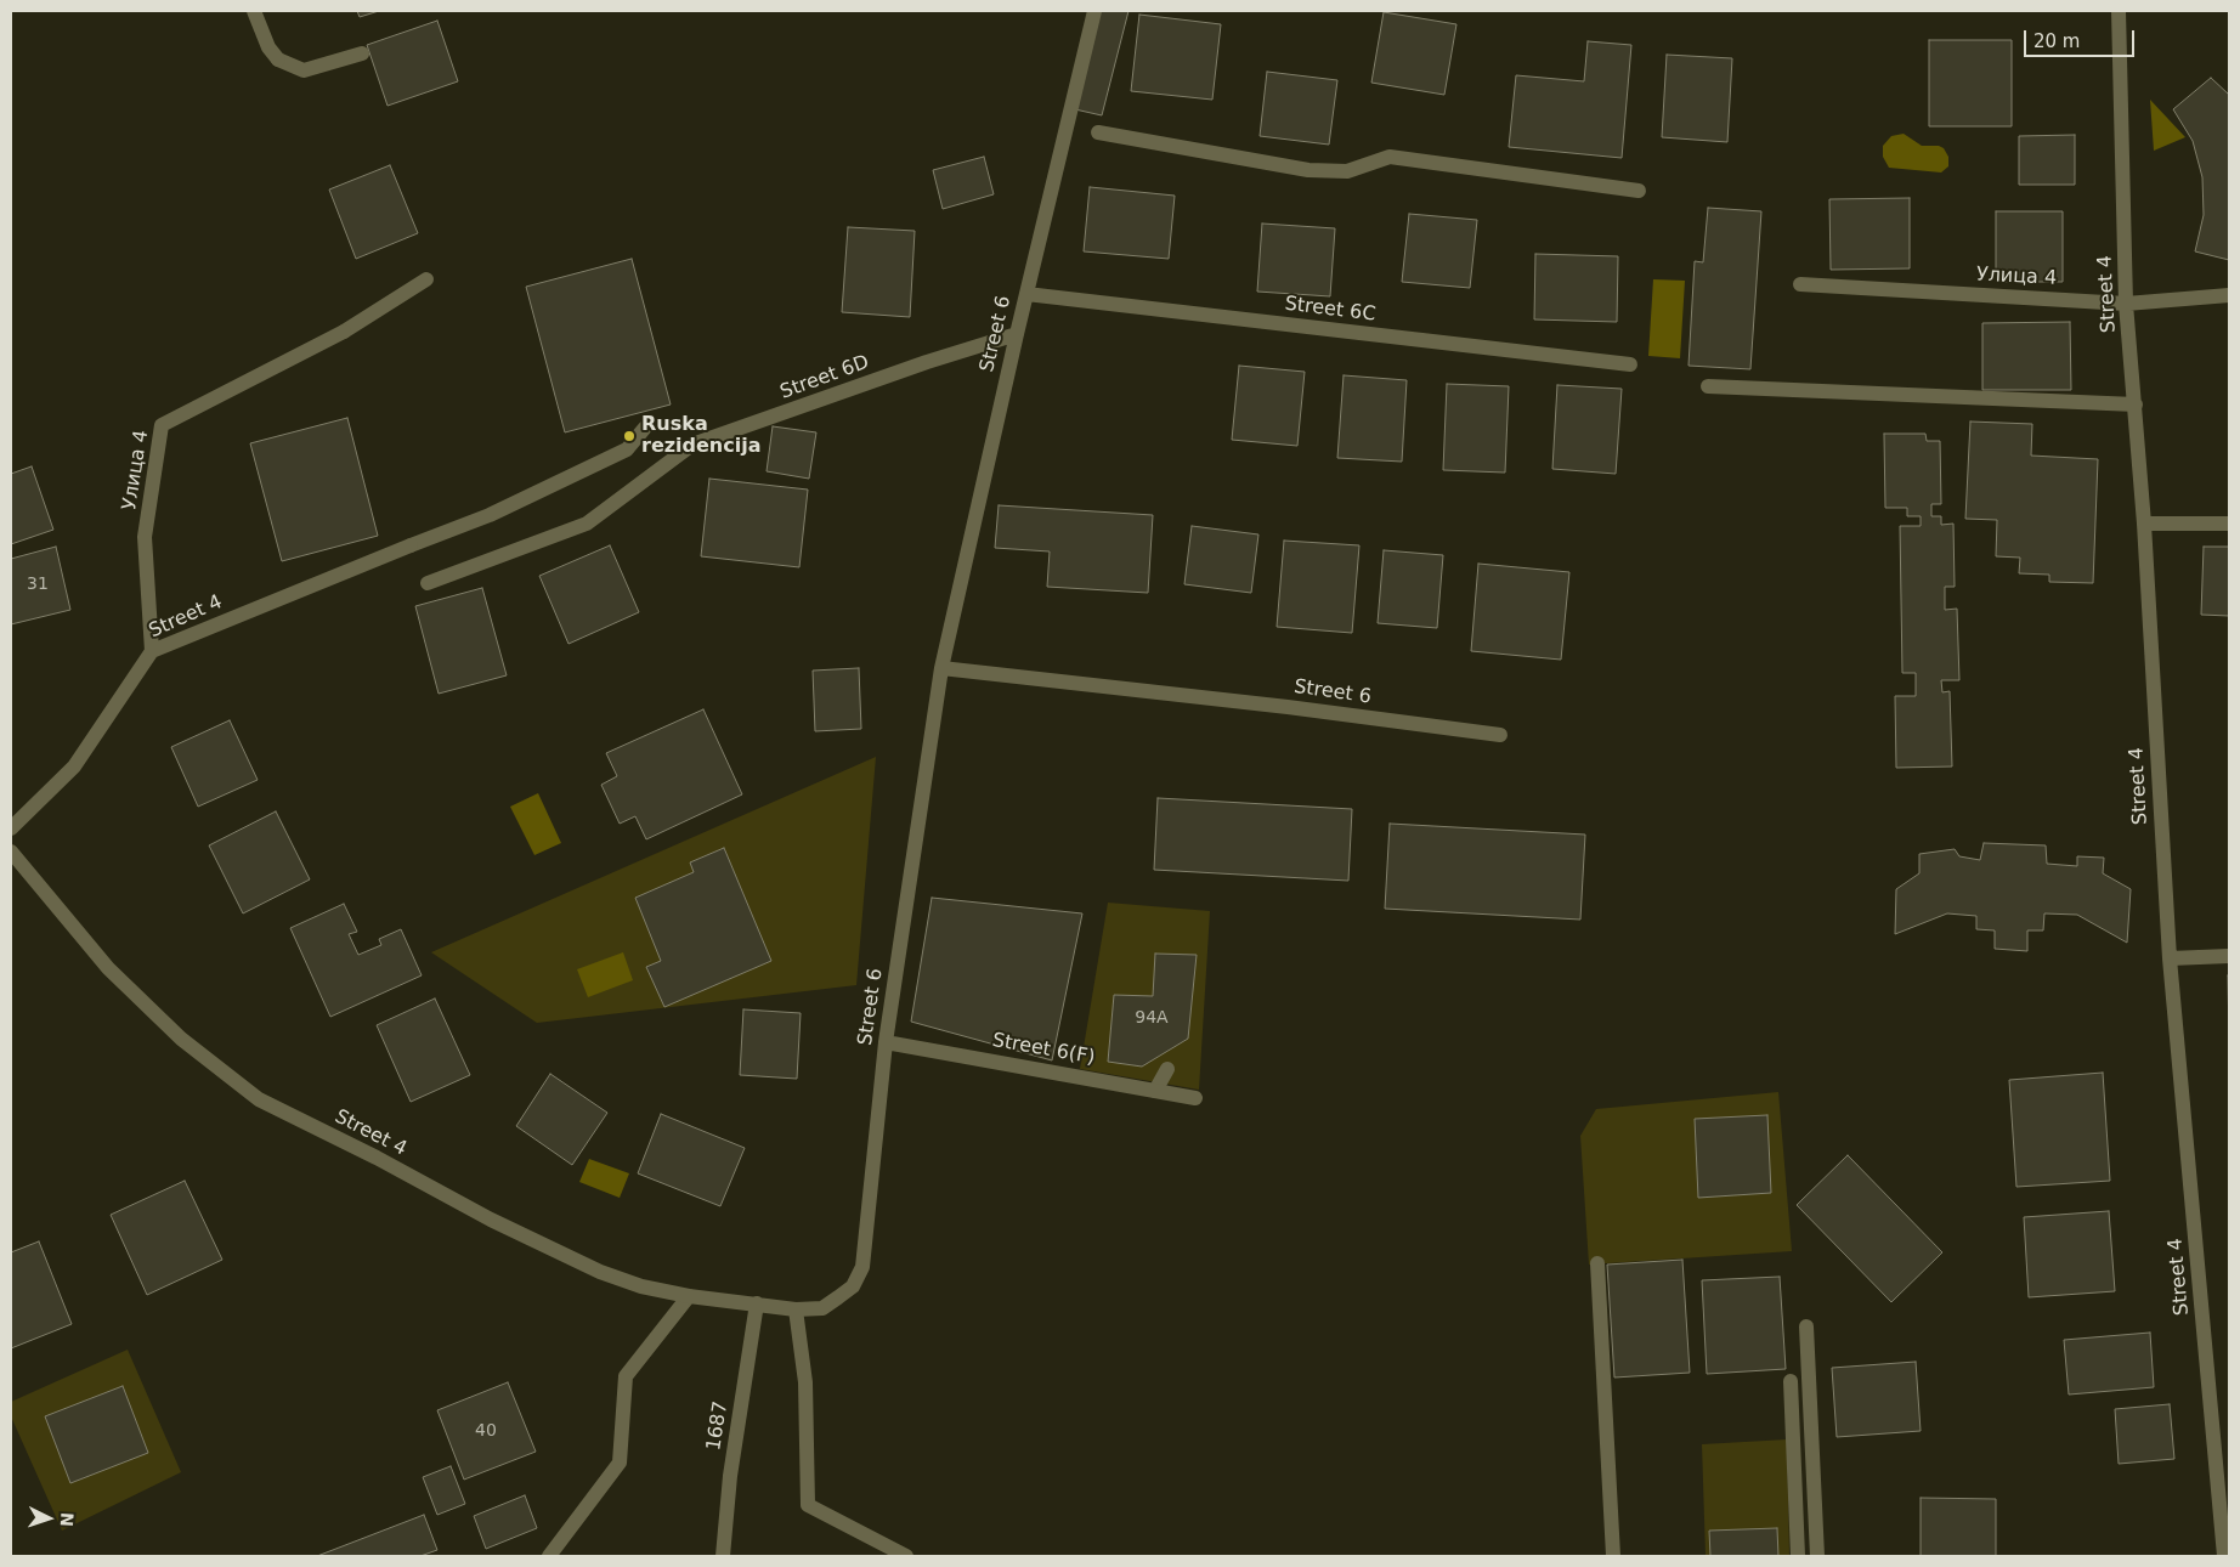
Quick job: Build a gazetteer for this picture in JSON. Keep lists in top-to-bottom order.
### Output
{
  "streets": {
    "street": [
      "Улица 4",
      "Street 4",
      "Street 6C",
      "Street 6",
      "Street 6D",
      "Street 6(F)",
      "1687"
    ]
  },
  "crossings": [
    ["Улица 4", "Street 4"],
    ["Street 4", "Street 6"],
    ["Street 4", "1687"],
    ["Street 6C", "Street 6"],
    ["Street 6", "Street 6D"],
    ["Street 6", "Street 6(F)"]
  ],
  "places": ["Ruska rezidencija"],
  "house_numbers": ["31", "94A", "40"],
  "scale_bar": "20 m",
  "north": "right"
}
